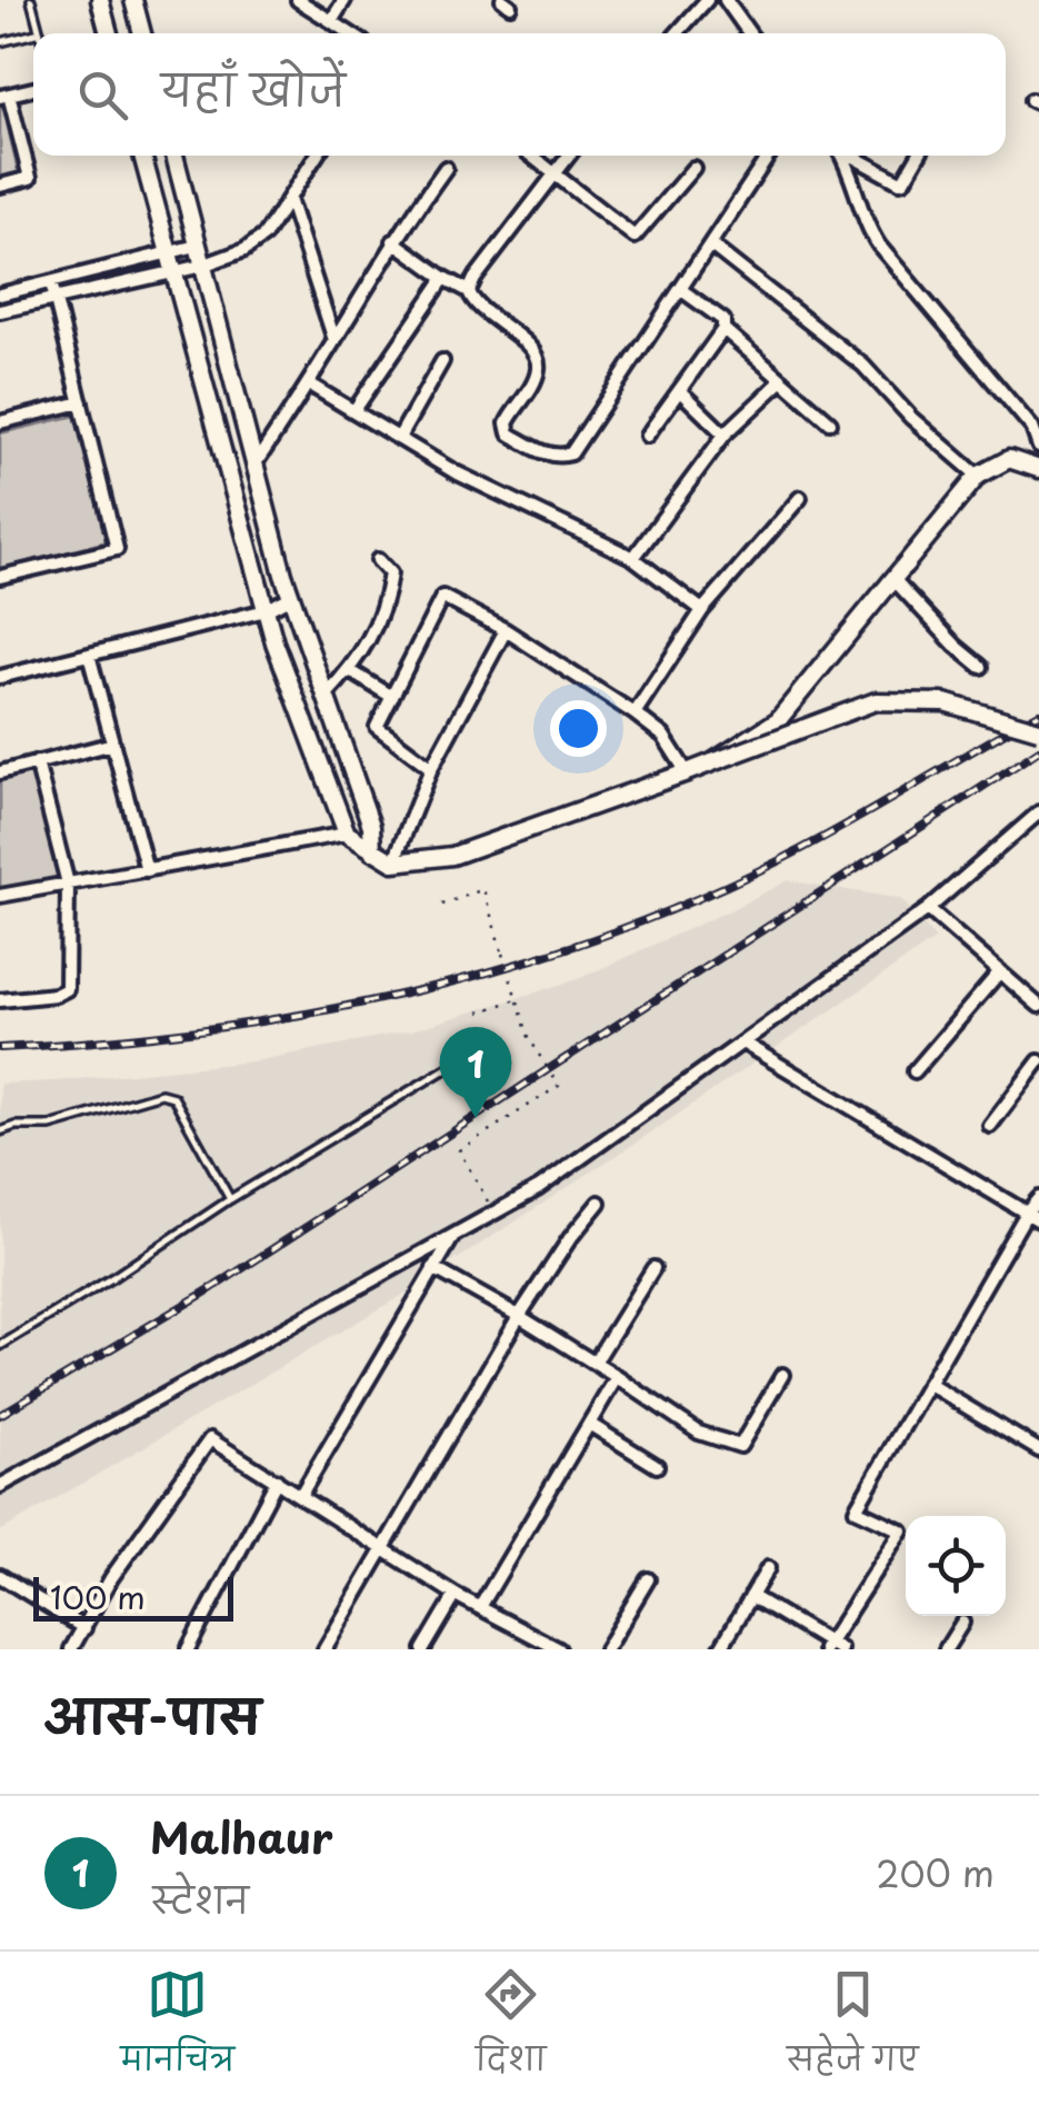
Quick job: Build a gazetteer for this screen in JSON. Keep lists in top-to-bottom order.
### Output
{
  "scale_bar": "100 m",
  "page": {
    "search": "यहाँ खोजें",
    "pins": "1",
    "scale": "100 m",
    "heading": "आस-पास",
    "list": [
      {
        "mark": "1",
        "name": "Malhaur",
        "note": "स्टेशन",
        "value": "200 m"
      }
    ],
    "nav": ["मानचित्र", "दिशा", "सहेजे गए"]
  }
}
